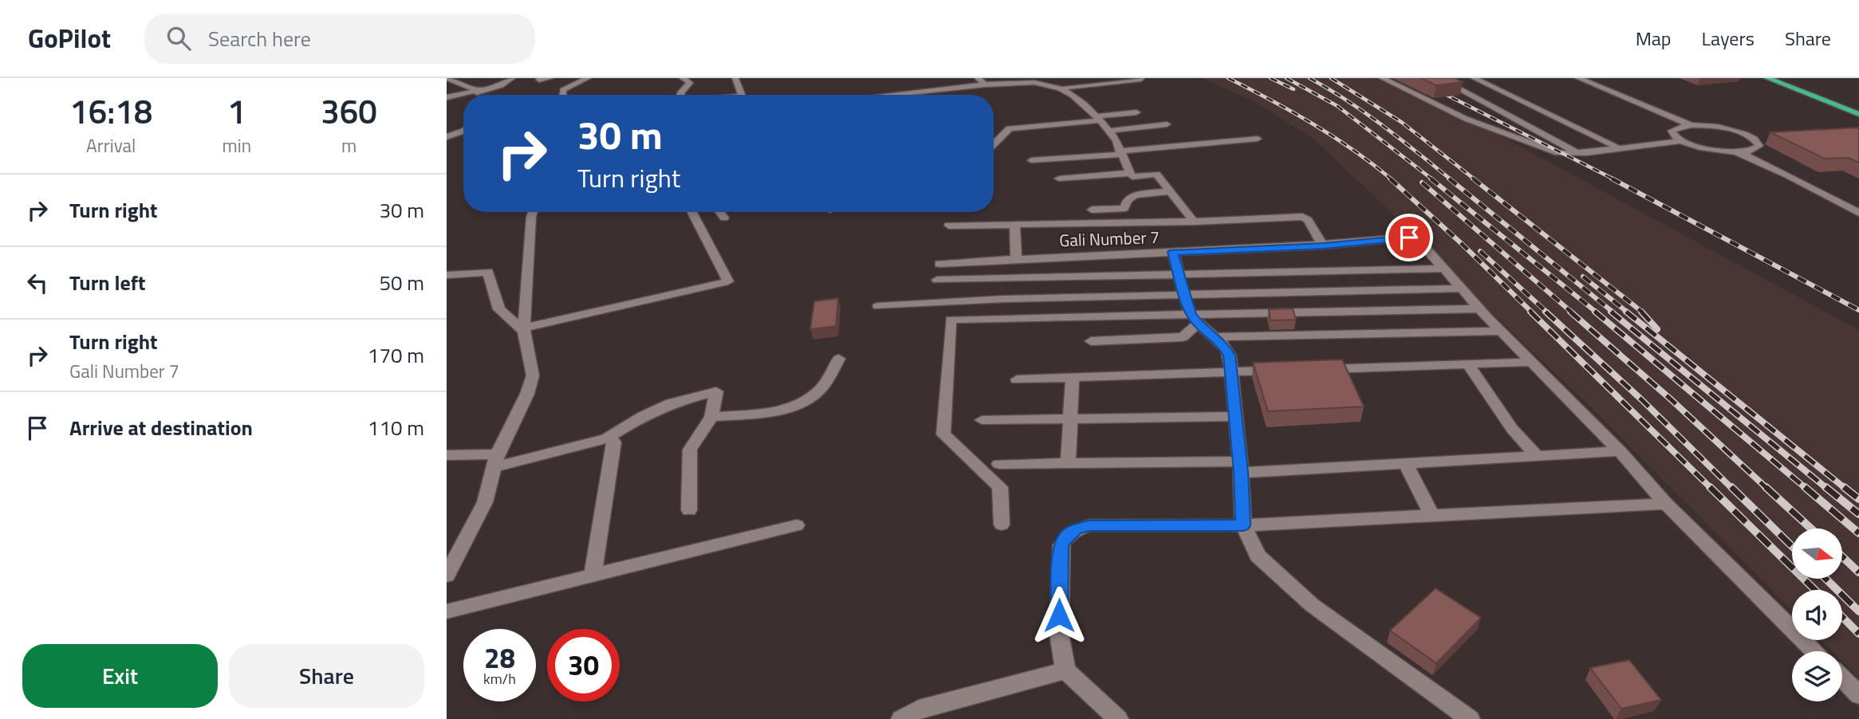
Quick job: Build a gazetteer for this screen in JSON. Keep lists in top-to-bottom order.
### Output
{
  "streets": {
    "street": ["Gali Number 7"]
  },
  "north": "right",
  "page": {
    "header": "GoPilot",
    "search": "Search here",
    "nav": ["Map", "Layers", "Share"],
    "eta": [
      "16:18",
      "Arrival",
      "1",
      "min",
      "360",
      "m"
    ],
    "turn": ["30 m", "Turn right"],
    "list": [
      {
        "name": "Turn right",
        "value": "30 m"
      },
      {
        "name": "Turn left",
        "value": "50 m"
      },
      {
        "name": "Turn right",
        "note": "Gali Number 7",
        "value": "170 m"
      },
      {
        "name": "Arrive at destination",
        "value": "110 m"
      }
    ],
    "speed": "28 km/h",
    "limit": "30",
    "buttons": ["Exit", "Share"]
  }
}
